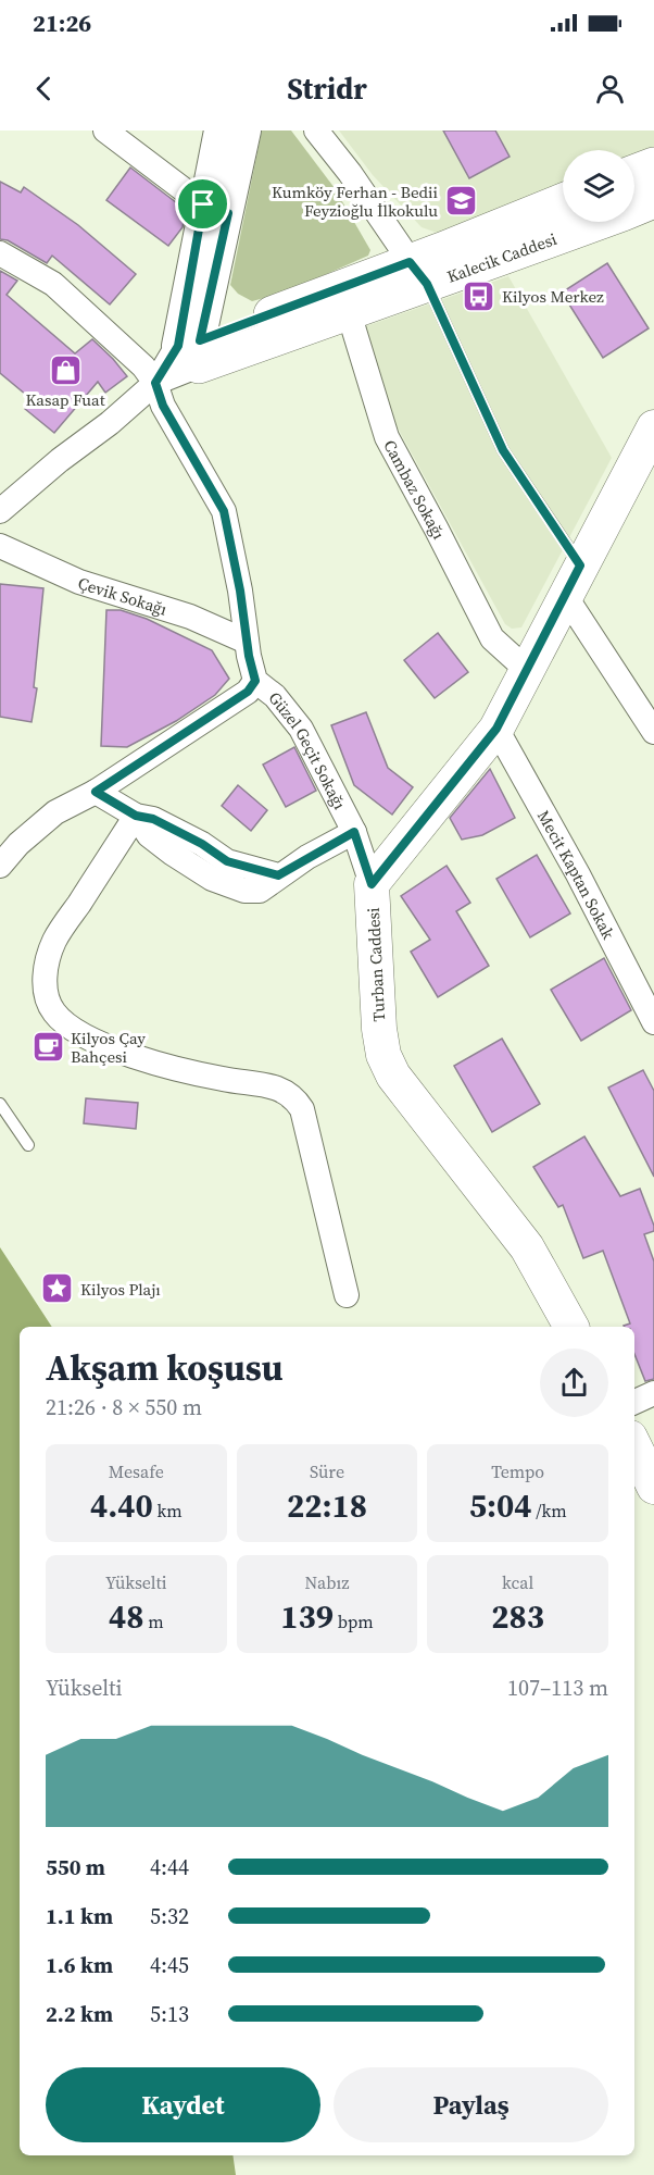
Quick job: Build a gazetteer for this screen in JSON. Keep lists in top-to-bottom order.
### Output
{
  "streets": {
    "main road": ["Kalecik Caddesi", "Turban Caddesi"],
    "street": [
      "Cambaz Sokağı",
      "Çevik Sokağı",
      "Güzel Geçit Sokağı",
      "Mecit Kaptan Sokak"
    ]
  },
  "crossings": [
    ["Kalecik Caddesi", "Cambaz Sokağı"],
    ["Kalecik Caddesi", "Güzel Geçit Sokağı"],
    ["Cambaz Sokağı", "Turban Caddesi"],
    ["Çevik Sokağı", "Güzel Geçit Sokağı"],
    ["Güzel Geçit Sokağı", "Turban Caddesi"],
    ["Mecit Kaptan Sokak", "Turban Caddesi"]
  ],
  "places": {
    "school or university": ["Kumköy Ferhan - Bedii Feyzioğlu İlkokulu"],
    "bus stop": ["Kilyos Merkez"],
    "shop": ["Kasap Fuat"],
    "cafe": ["Kilyos Çay Bahçesi"],
    "place": ["Kilyos Plajı"]
  },
  "page": {
    "status": "21:26",
    "header": "Stridr",
    "heading": ["Akşam koşusu", "21:26 · 8 × 550 m"],
    "stats": [
      ["Mesafe", "4.40 km"],
      ["Süre", "22:18"],
      ["Tempo", "5:04 /km"],
      ["Yükselti", "48 m"],
      ["Nabız", "139 bpm"],
      ["kcal", "283"]
    ],
    "chart": ["Yükselti", "107–113 m"],
    "list": [
      {
        "name": "550 m",
        "note": "4:44"
      },
      {
        "name": "1.1 km",
        "note": "5:32"
      },
      {
        "name": "1.6 km",
        "note": "4:45"
      },
      {
        "name": "2.2 km",
        "note": "5:13"
      }
    ],
    "buttons": ["Kaydet", "Paylaş"]
  }
}
